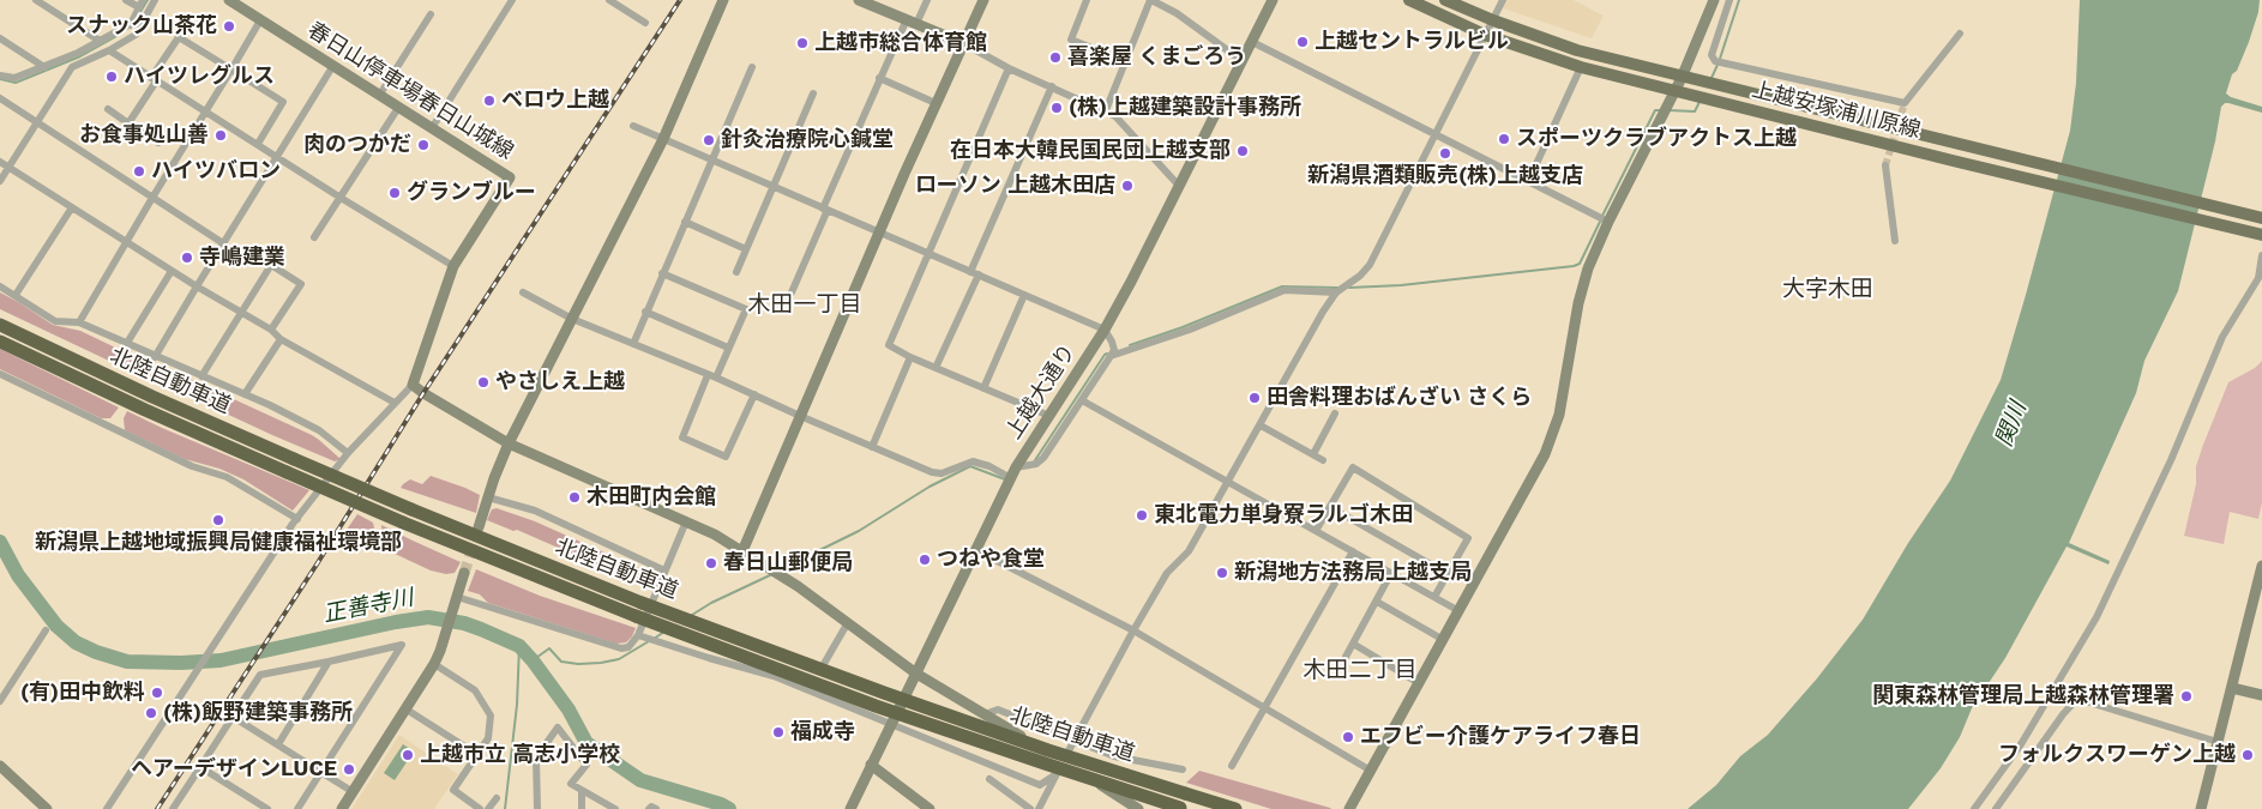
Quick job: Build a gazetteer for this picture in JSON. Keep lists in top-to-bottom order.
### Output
{
  "streets": {
    "highway": ["北陸自動車道"],
    "main road": ["上越安塚浦川原線"],
    "street": ["春日山停車場春日山城線", "上越大通り"]
  },
  "districts": ["大字木田", "木田一丁目", "木田二丁目"],
  "water": ["関川", "正善寺川"],
  "places": [
    "スナック山茶花",
    "上越セントラルビル",
    "上越市総合体育館",
    "喜楽屋 くまごろう",
    "ハイツレグルス",
    "ベロウ上越",
    "(株)上越建築設計事務所",
    "お食事処山善",
    "スポーツクラブアクトス上越",
    "針灸治療院心鍼堂",
    "肉のつかだ",
    "在日本大韓民国民団上越支部",
    "新潟県酒類販売(株)上越支店",
    "ハイツバロン",
    "ローソン 上越木田店",
    "グランブルー",
    "寺嶋建業",
    "やさしえ上越",
    "田舎料理おばんざい さくら",
    "木田町内会館",
    "東北電力単身寮ラルゴ木田",
    "新潟県上越地域振興局健康福祉環境部",
    "つねや食堂",
    "春日山郵便局",
    "新潟地方法務局上越支局",
    "(有)田中飲料",
    "関東森林管理局上越森林管理署",
    "(株)飯野建築事務所",
    "福成寺",
    "エフビー介護ケアライフ春日",
    "上越市立 高志小学校",
    "フォルクスワーゲン上越",
    "ヘアーデザインLUCE"
  ]
}
